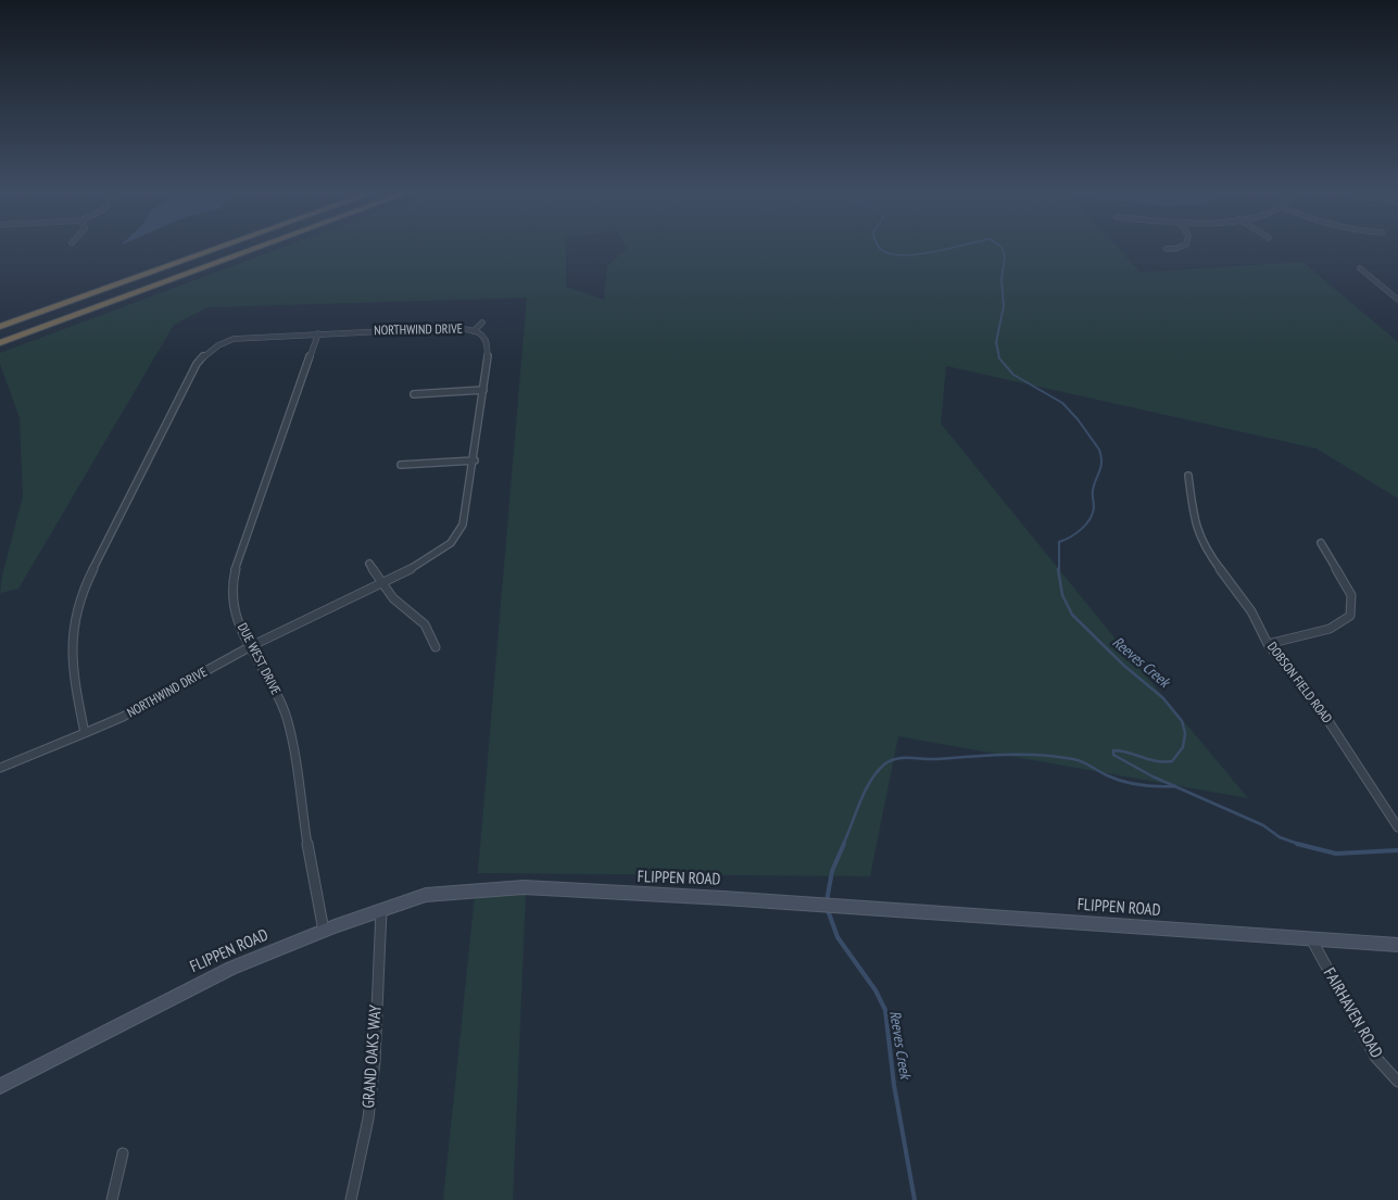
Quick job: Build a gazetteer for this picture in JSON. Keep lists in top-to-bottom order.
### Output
{
  "streets": {
    "street": [
      "NORTHWIND DRIVE",
      "DUE WEST DRIVE",
      "DOBSON FIELD ROAD",
      "FLIPPEN ROAD",
      "FAIRHAVEN ROAD",
      "GRAND OAKS WAY"
    ]
  },
  "crossings": [
    ["NORTHWIND DRIVE", "DUE WEST DRIVE"],
    ["DUE WEST DRIVE", "FLIPPEN ROAD"],
    ["FLIPPEN ROAD", "FAIRHAVEN ROAD"],
    ["FLIPPEN ROAD", "GRAND OAKS WAY"]
  ],
  "water": ["Reeves Creek"]
}
